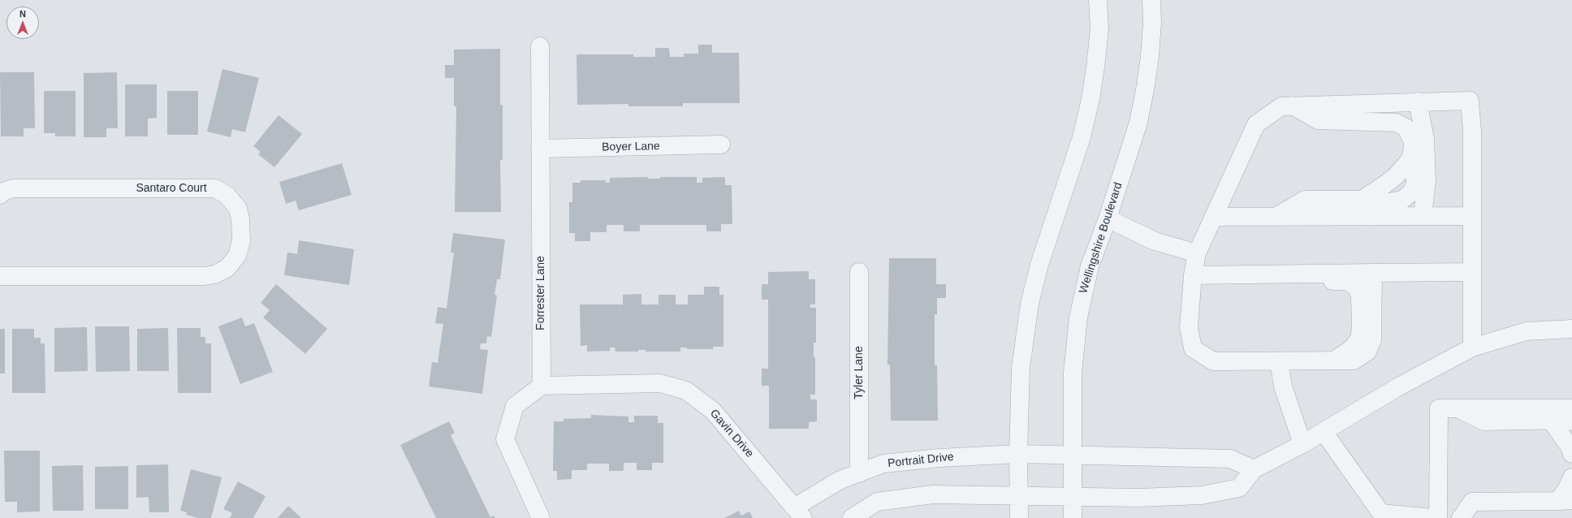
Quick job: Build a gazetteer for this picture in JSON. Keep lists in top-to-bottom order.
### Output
{
  "streets": {
    "street": [
      "Boyer Lane",
      "Santaro Court",
      "Wellingshire Boulevard",
      "Forrester Lane",
      "Tyler Lane",
      "Gavin Drive",
      "Portrait Drive"
    ]
  },
  "crossings": [
    ["Boyer Lane", "Forrester Lane"],
    ["Wellingshire Boulevard", "Portrait Drive"],
    ["Forrester Lane", "Gavin Drive"],
    ["Tyler Lane", "Portrait Drive"],
    ["Gavin Drive", "Portrait Drive"]
  ],
  "north": "top"
}
